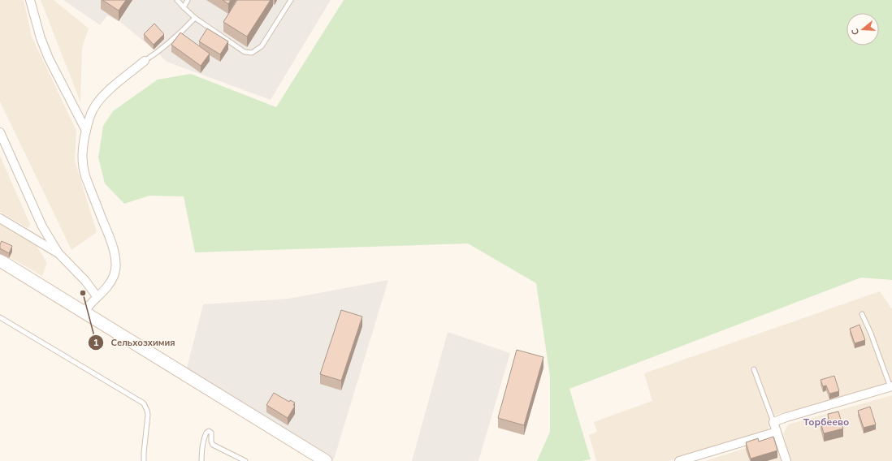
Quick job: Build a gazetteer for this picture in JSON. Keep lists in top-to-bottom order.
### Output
{
  "districts": ["Торбеево"],
  "places": ["Сельхозхимия"],
  "north": "left"
}
